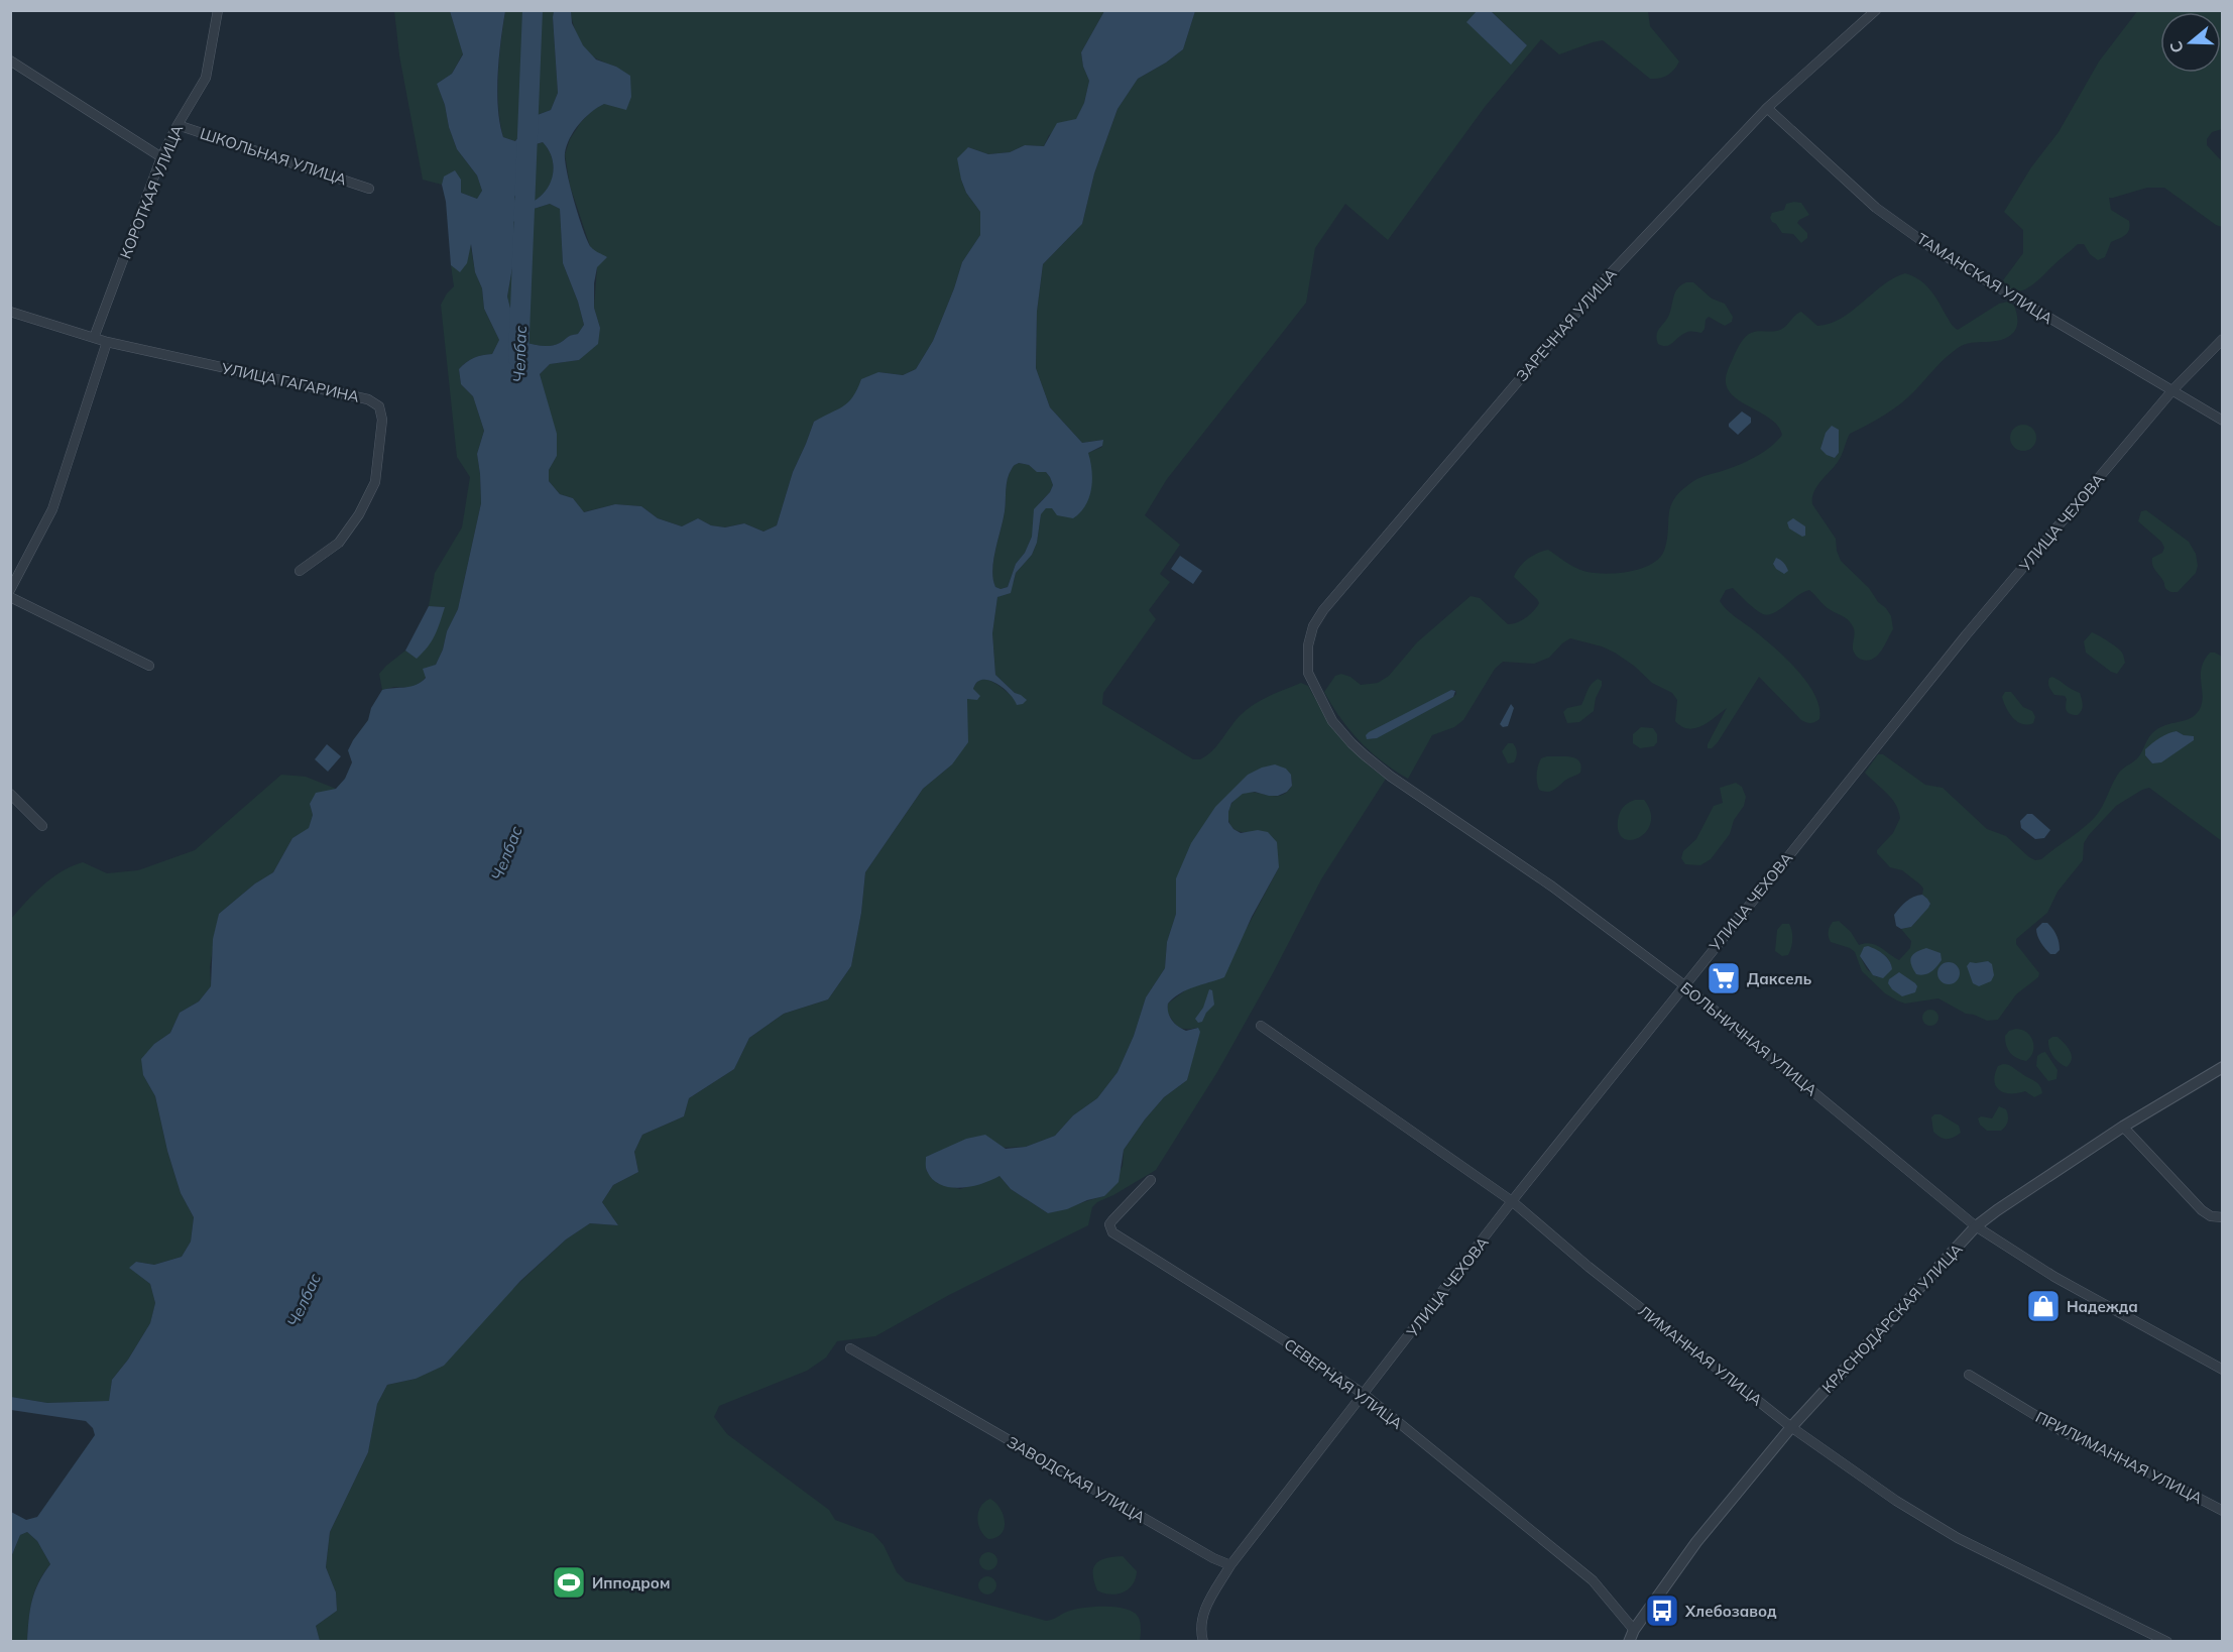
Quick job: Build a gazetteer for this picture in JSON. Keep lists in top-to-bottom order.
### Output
{
  "streets": {
    "street": [
      "ШКОЛЬНАЯ УЛИЦА",
      "КОРОТКАЯ УЛИЦА",
      "ТАМАНСКАЯ УЛИЦА",
      "ЗАРЕЧНАЯ УЛИЦА",
      "УЛИЦА ГАГАРИНА",
      "УЛИЦА ЧЕХОВА",
      "БОЛЬНИЧНАЯ УЛИЦА",
      "КРАСНОДАРСКАЯ УЛИЦА",
      "ЛИМАННАЯ УЛИЦА",
      "СЕВЕРНАЯ УЛИЦА",
      "ПРИЛИМАННАЯ УЛИЦА",
      "ЗАВОДСКАЯ УЛИЦА"
    ]
  },
  "crossings": [
    ["ШКОЛЬНАЯ УЛИЦА", "КОРОТКАЯ УЛИЦА"],
    ["КОРОТКАЯ УЛИЦА", "УЛИЦА ГАГАРИНА"],
    ["ТАМАНСКАЯ УЛИЦА", "ЗАРЕЧНАЯ УЛИЦА"],
    ["ТАМАНСКАЯ УЛИЦА", "УЛИЦА ЧЕХОВА"],
    ["ЗАРЕЧНАЯ УЛИЦА", "БОЛЬНИЧНАЯ УЛИЦА"],
    ["УЛИЦА ЧЕХОВА", "БОЛЬНИЧНАЯ УЛИЦА"],
    ["УЛИЦА ЧЕХОВА", "ЛИМАННАЯ УЛИЦА"],
    ["УЛИЦА ЧЕХОВА", "СЕВЕРНАЯ УЛИЦА"],
    ["УЛИЦА ЧЕХОВА", "ЗАВОДСКАЯ УЛИЦА"],
    ["БОЛЬНИЧНАЯ УЛИЦА", "КРАСНОДАРСКАЯ УЛИЦА"],
    ["КРАСНОДАРСКАЯ УЛИЦА", "ЛИМАННАЯ УЛИЦА"],
    ["КРАСНОДАРСКАЯ УЛИЦА", "СЕВЕРНАЯ УЛИЦА"]
  ],
  "water": ["Челбас"],
  "places": {
    "supermarket": ["Даксель"],
    "shop": ["Надежда"],
    "sports": ["Ипподром"],
    "bus stop": ["Хлебозавод"]
  },
  "north": "left"
}
